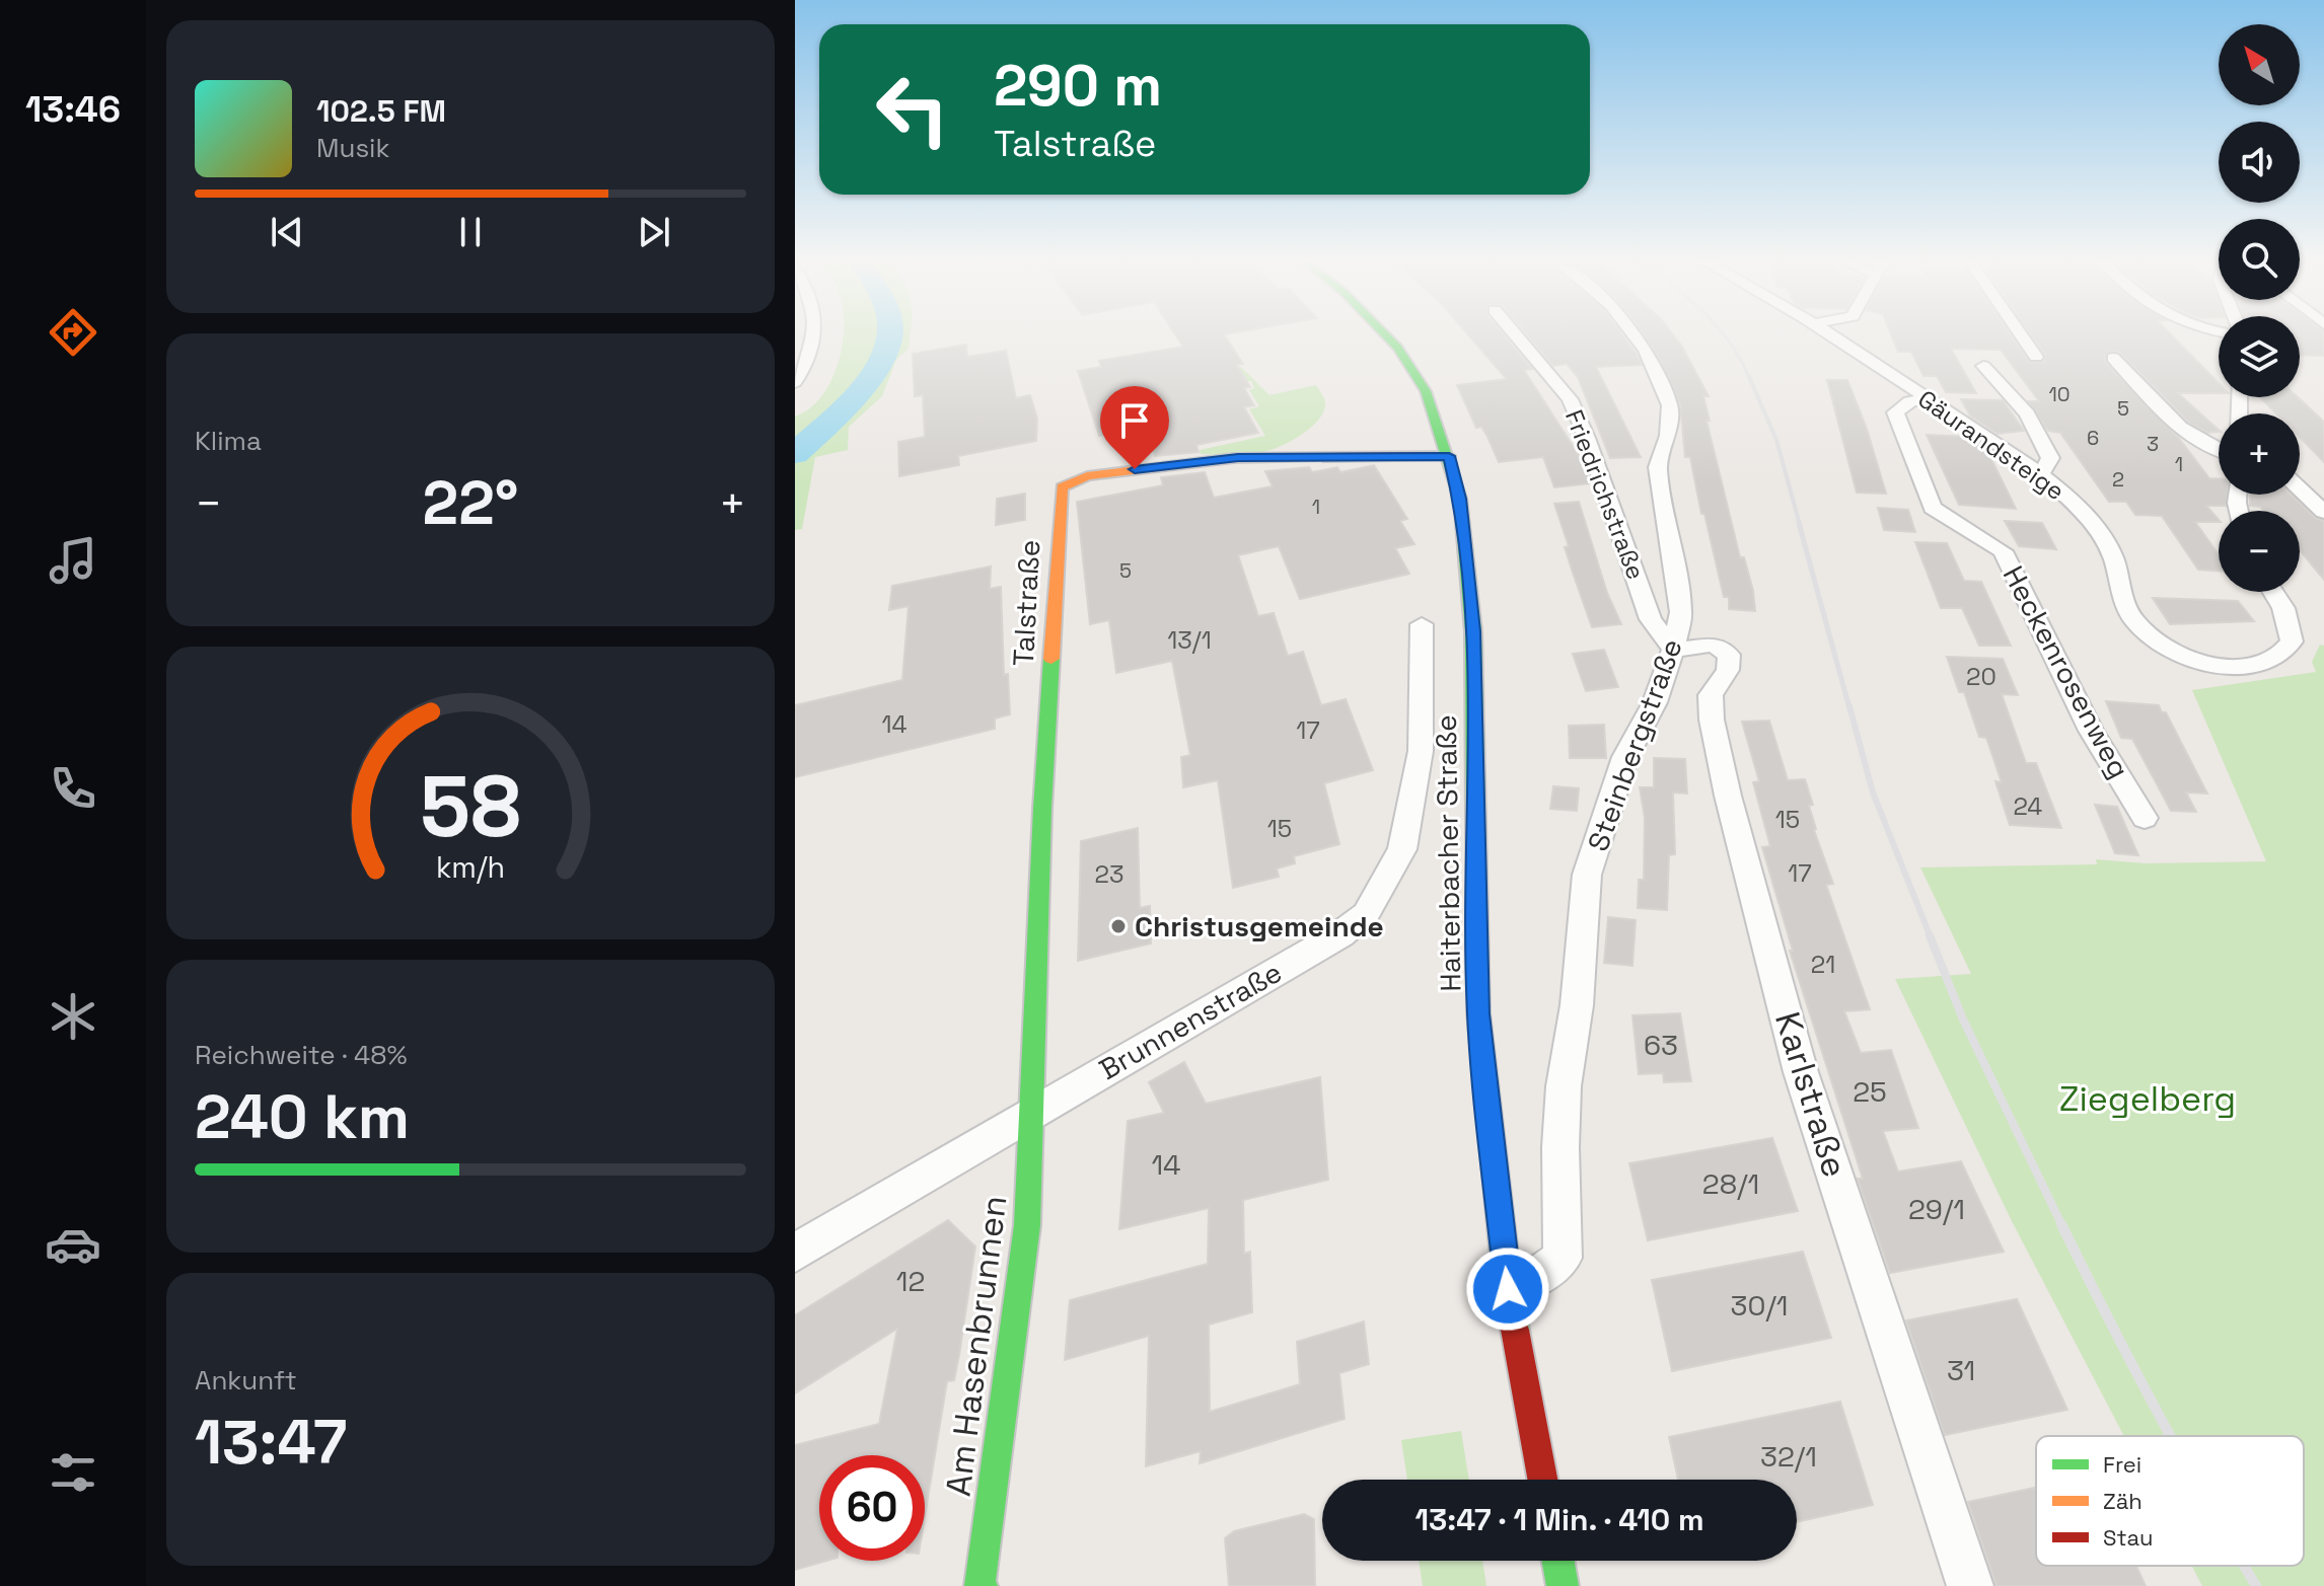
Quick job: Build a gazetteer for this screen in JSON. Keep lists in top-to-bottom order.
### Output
{
  "streets": {
    "main road": ["Talstraße", "Haiterbacher Straße", "Am Hasenbrunnen"],
    "street": [
      "Gäurandsteige",
      "Friedrichstraße",
      "Heckenrosenweg",
      "Steinbergstraße",
      "Brunnenstraße",
      "Karlstraße"
    ]
  },
  "crossings": [
    ["Gäurandsteige", "Heckenrosenweg"],
    ["Friedrichstraße", "Steinbergstraße"],
    ["Friedrichstraße", "Karlstraße"],
    ["Talstraße", "Haiterbacher Straße"],
    ["Talstraße", "Brunnenstraße"],
    ["Talstraße", "Am Hasenbrunnen"],
    ["Steinbergstraße", "Haiterbacher Straße"],
    ["Steinbergstraße", "Karlstraße"],
    ["Brunnenstraße", "Am Hasenbrunnen"]
  ],
  "parks": ["Ziegelberg"],
  "places": ["Christusgemeinde"],
  "house_numbers": [
    "10",
    "5",
    "6",
    "3",
    "1",
    "2",
    "1",
    "5",
    "13/1",
    "20",
    "14",
    "17",
    "24",
    "15",
    "15",
    "17",
    "23",
    "21",
    "63",
    "25",
    "14",
    "28/1",
    "29/1",
    "12",
    "30/1",
    "31",
    "32/1"
  ],
  "legend": ["Frei", "Zäh", "Stau"],
  "north": "top left",
  "page": {
    "tabs": "13:46",
    "map_buttons": ["+", "−"],
    "turn": ["290 m", "Talstraße"],
    "song": ["102.5 FM", "Musik"],
    "tile": [
      "Klima",
      ["Reichweite · 48%", "240 km"],
      ["Ankunft", "13:47"]
    ],
    "heat": ["−", "22°", "+"],
    "limit": "60",
    "trip": "13:47 · 1 Min. · 410 m",
    "gauge": ["58", "km/h"]
  }
}
